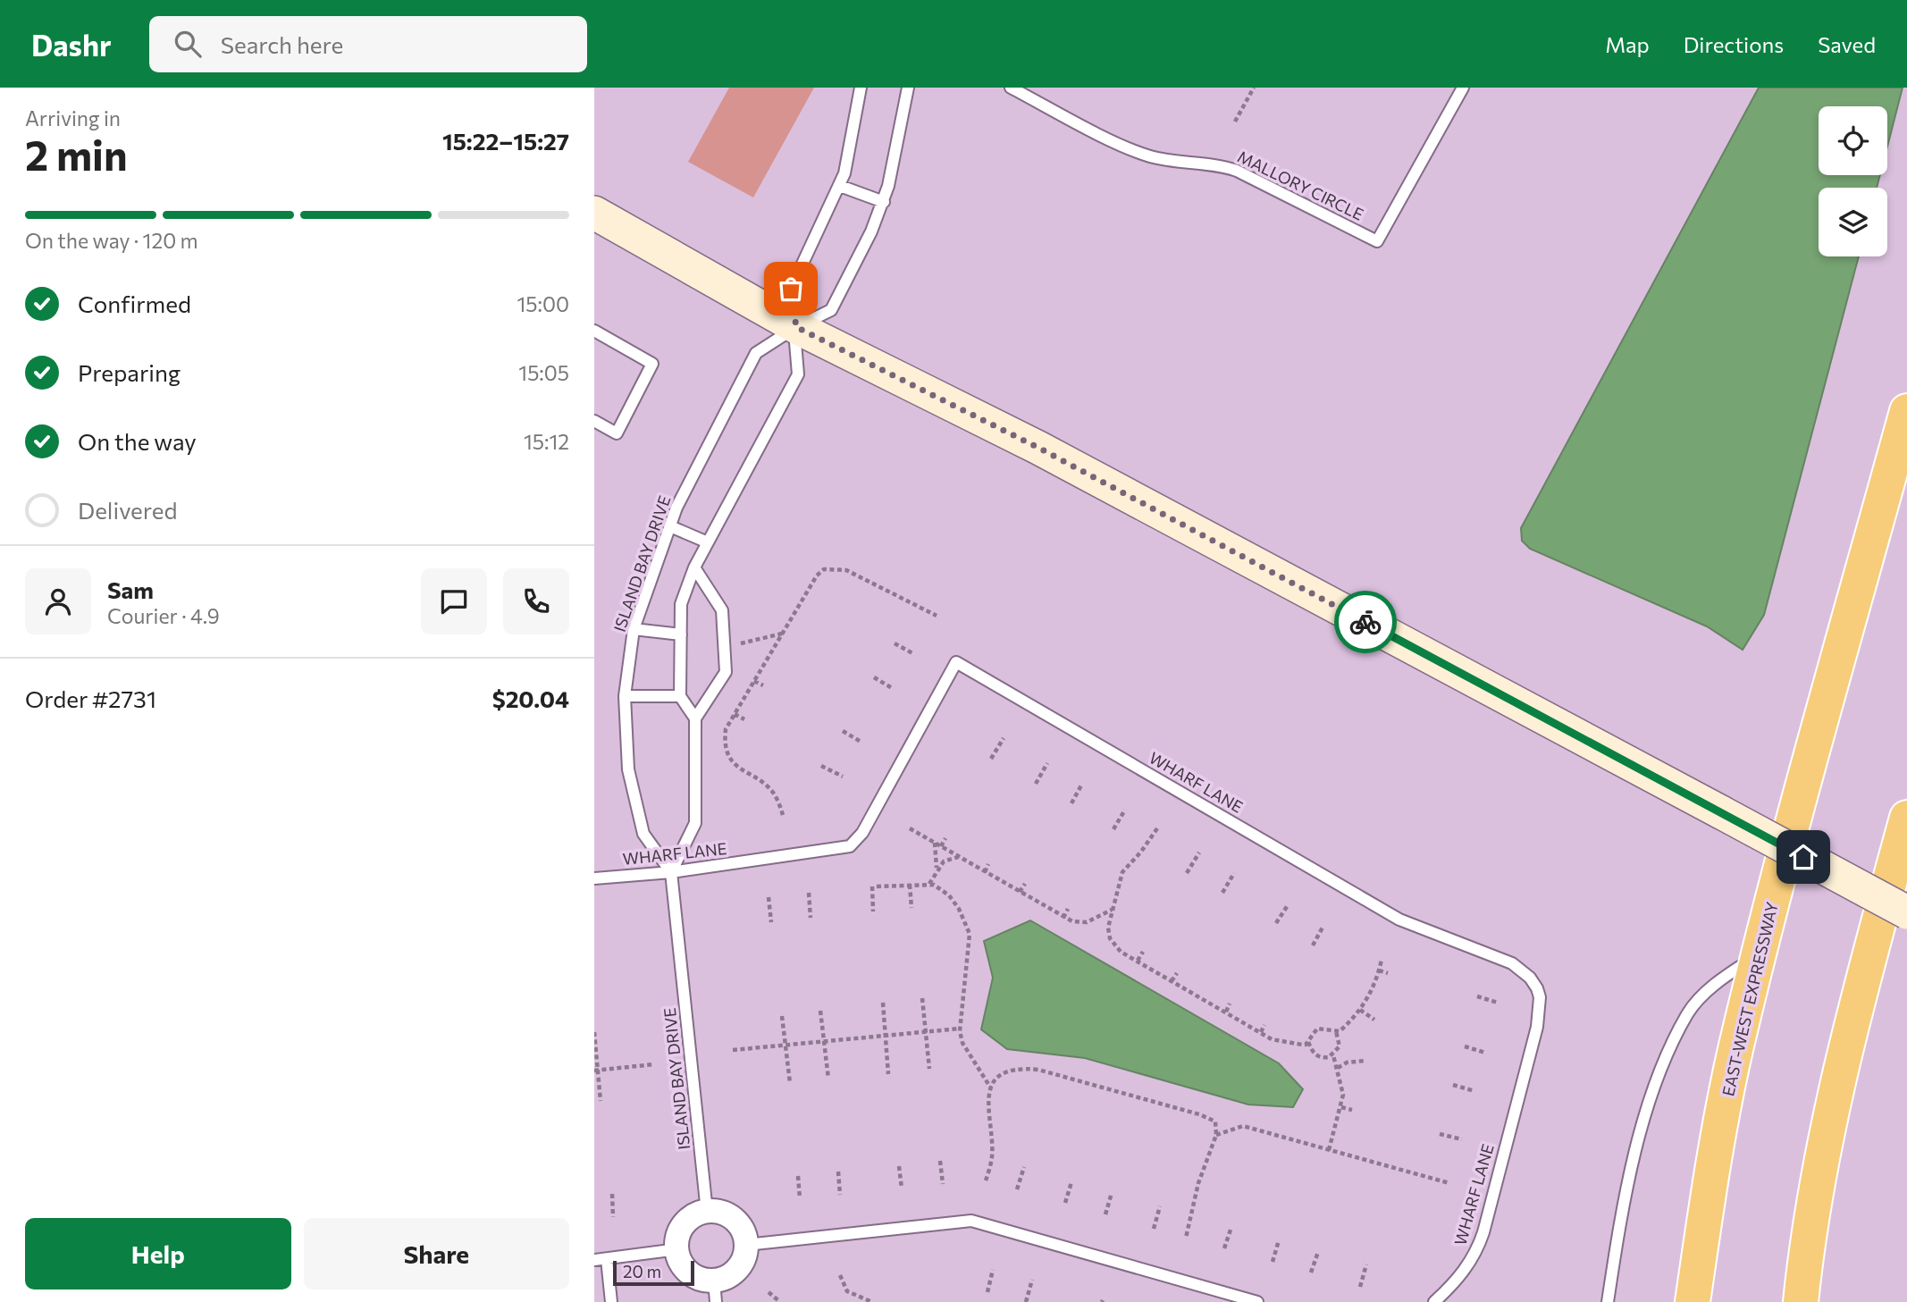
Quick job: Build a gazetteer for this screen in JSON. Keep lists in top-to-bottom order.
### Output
{
  "streets": {
    "highway": ["EAST-WEST EXPRESSWAY"],
    "lane": ["MALLORY CIRCLE", "ISLAND BAY DRIVE", "WHARF LANE"]
  },
  "crossings": [
    ["ISLAND BAY DRIVE", "WHARF LANE"]
  ],
  "scale_bar": "20 m",
  "page": {
    "header": "Dashr",
    "search": "Search here",
    "nav": ["Map", "Directions", "Saved"],
    "heading": ["2 min", "Arriving in", "15:22–15:27"],
    "panel": [
      "Sam",
      "Courier · 4.9",
      "Order #2731",
      "$20.04"
    ],
    "bar": "On the way · 120 m",
    "list": [
      ["Confirmed", "15:00"],
      ["Preparing", "15:05"],
      ["On the way", "15:12"],
      "Delivered"
    ],
    "buttons": ["Help", "Share"],
    "scale": "20 m"
  }
}
